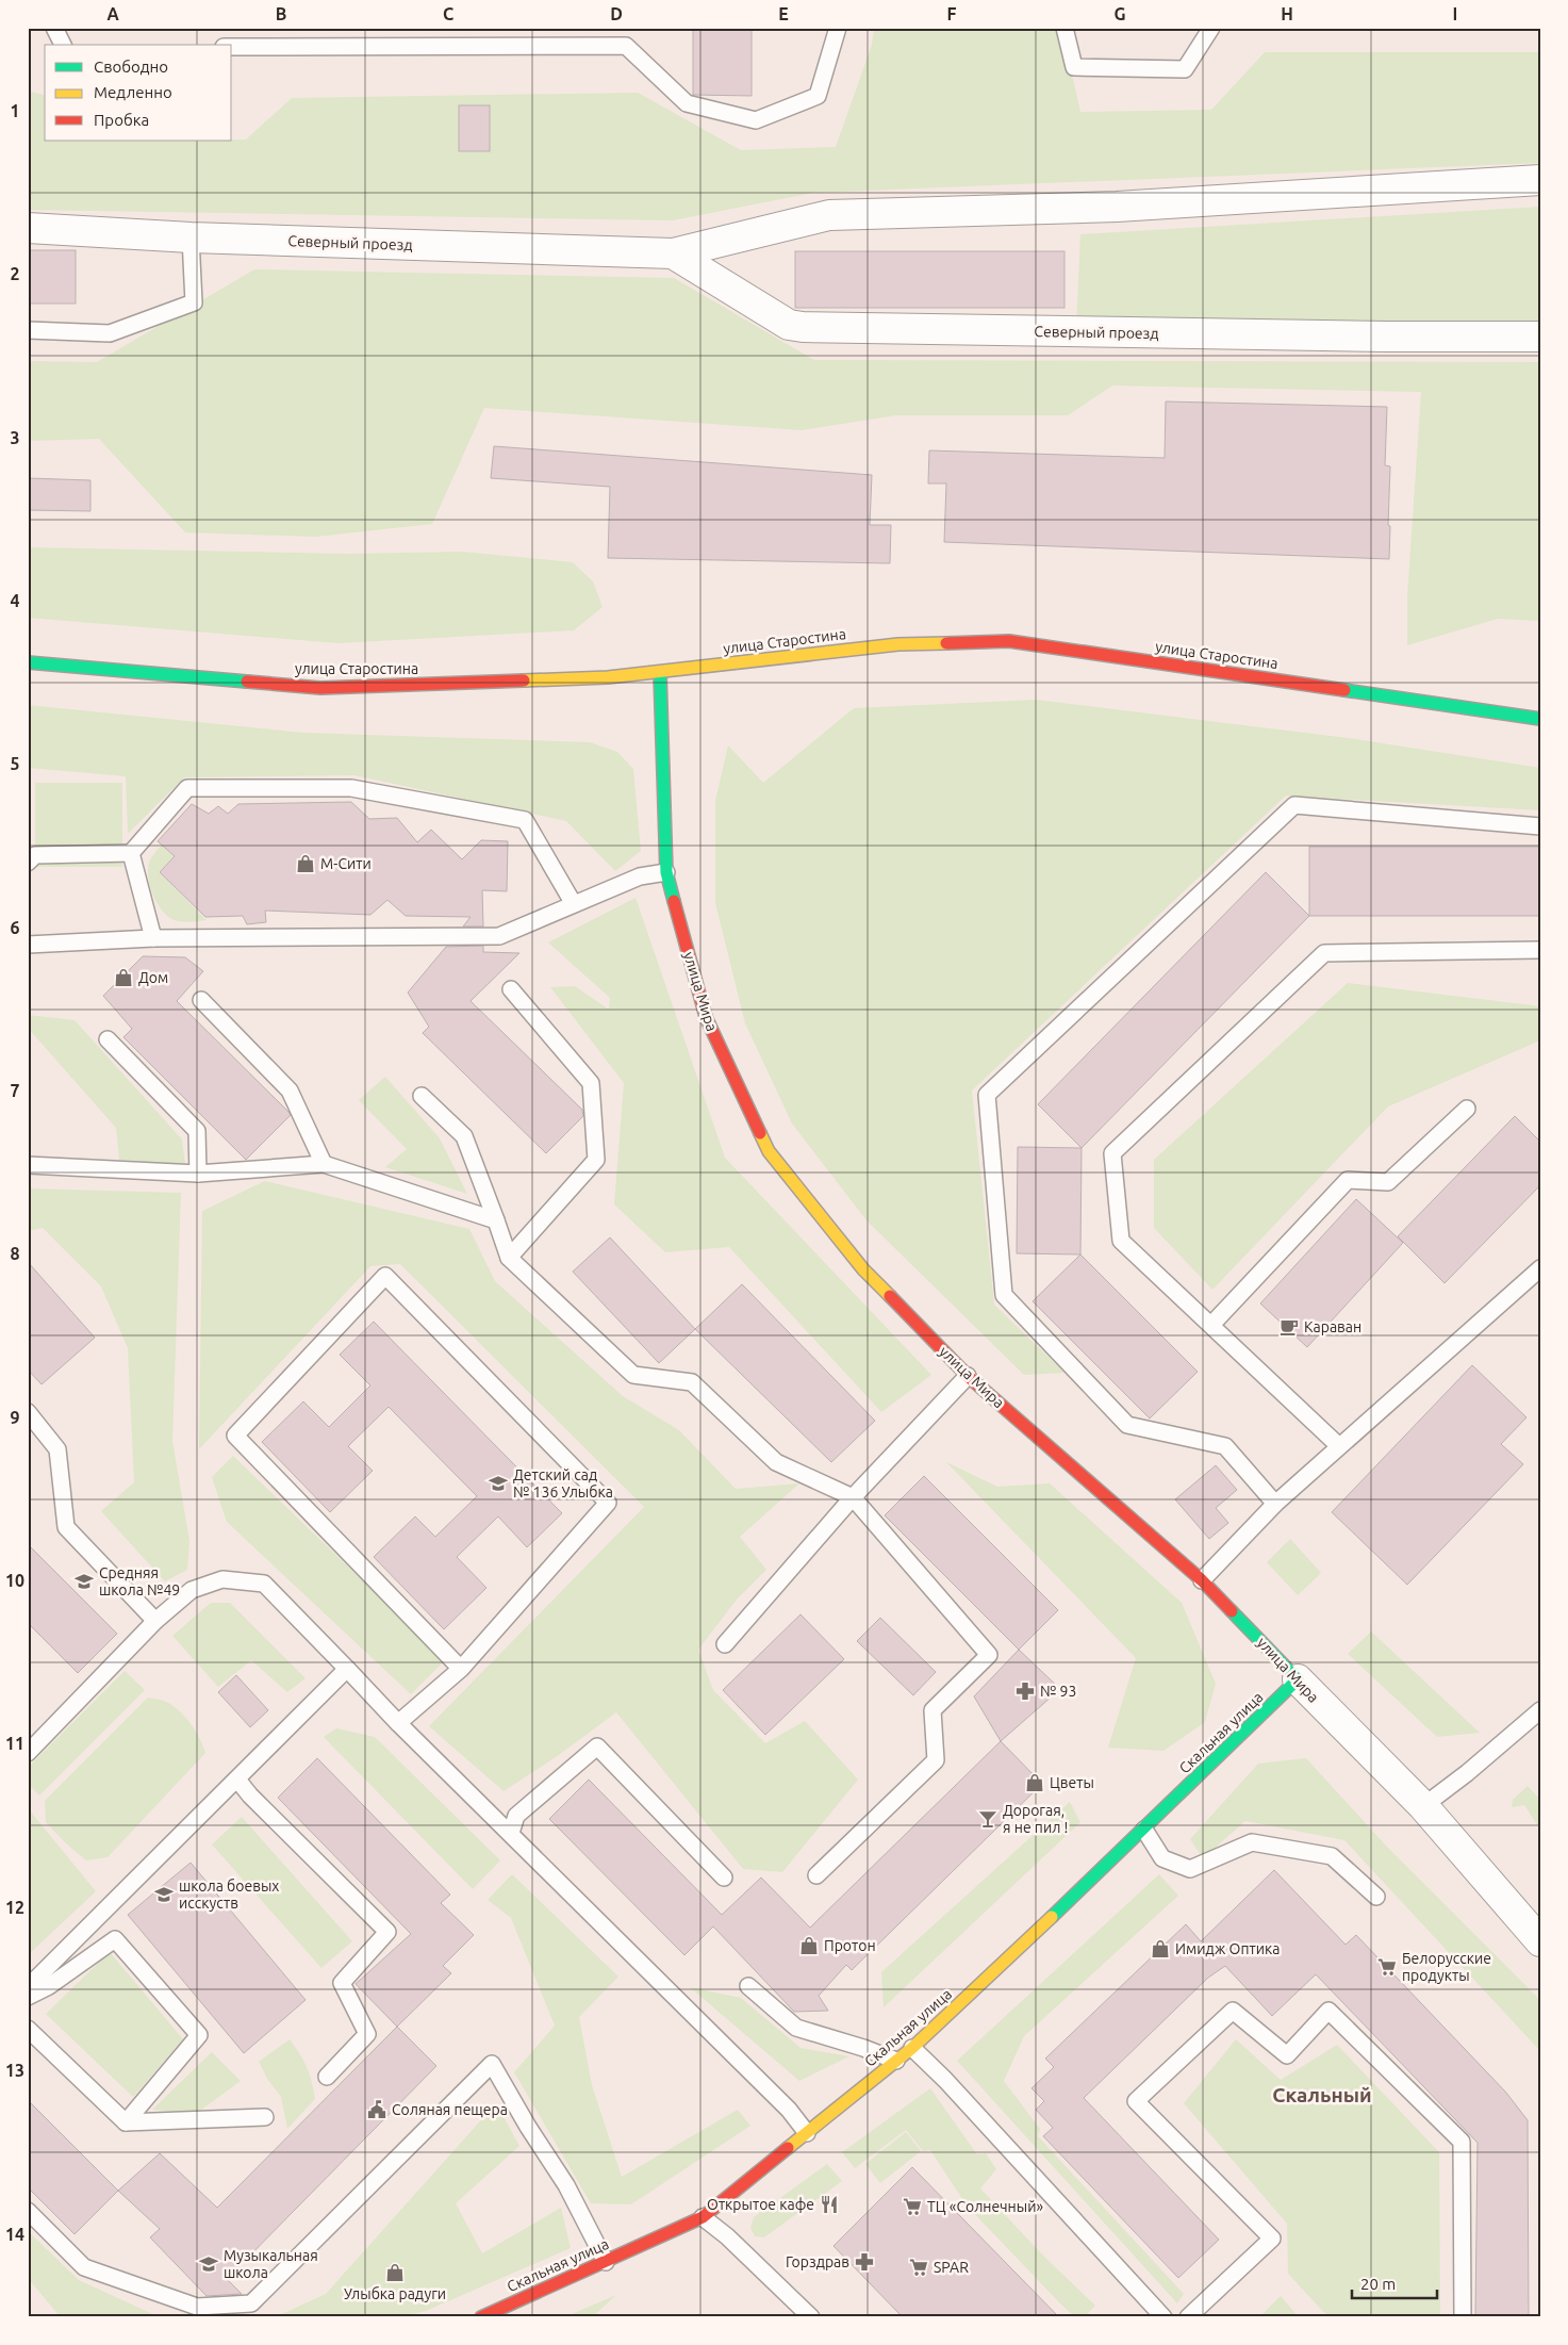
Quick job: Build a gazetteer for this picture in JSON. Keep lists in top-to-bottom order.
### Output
{
  "streets": {
    "street": [
      "Северный проезд",
      "улица Старостина",
      "улица Мира",
      "Скальная улица"
    ]
  },
  "crossings": [
    ["улица Старостина", "улица Мира"],
    ["улица Мира", "Скальная улица"]
  ],
  "districts": ["Скальный"],
  "places": {
    "shop": [
      "М-Сити",
      "Дом",
      "Цветы",
      "Протон",
      "Имидж Оптика",
      "Улыбка радуги"
    ],
    "cafe": ["Караван"],
    "school or university": [
      "Детский сад № 136 Улыбка",
      "Средняя школа №49",
      "школа боевых исскуств",
      "Музыкальная школа"
    ],
    "pharmacy": ["№ 93", "Горздрав"],
    "bar": ["Дорогая, я не пил !"],
    "supermarket": ["Белорусские продукты", "ТЦ «Солнечный»", "SPAR"],
    "public building": ["Соляная пещера"],
    "restaurant": ["Открытое кафе"]
  },
  "legend": ["Свободно", "Медленно", "Пробка"],
  "scale_bar": "20 m",
  "grid": {
    "columns": [
      "A",
      "B",
      "C",
      "D",
      "E",
      "F",
      "G",
      "H",
      "I"
    ],
    "rows": [
      "1",
      "2",
      "3",
      "4",
      "5",
      "6",
      "7",
      "8",
      "9",
      "10",
      "11",
      "12",
      "13",
      "14"
    ]
  }
}
